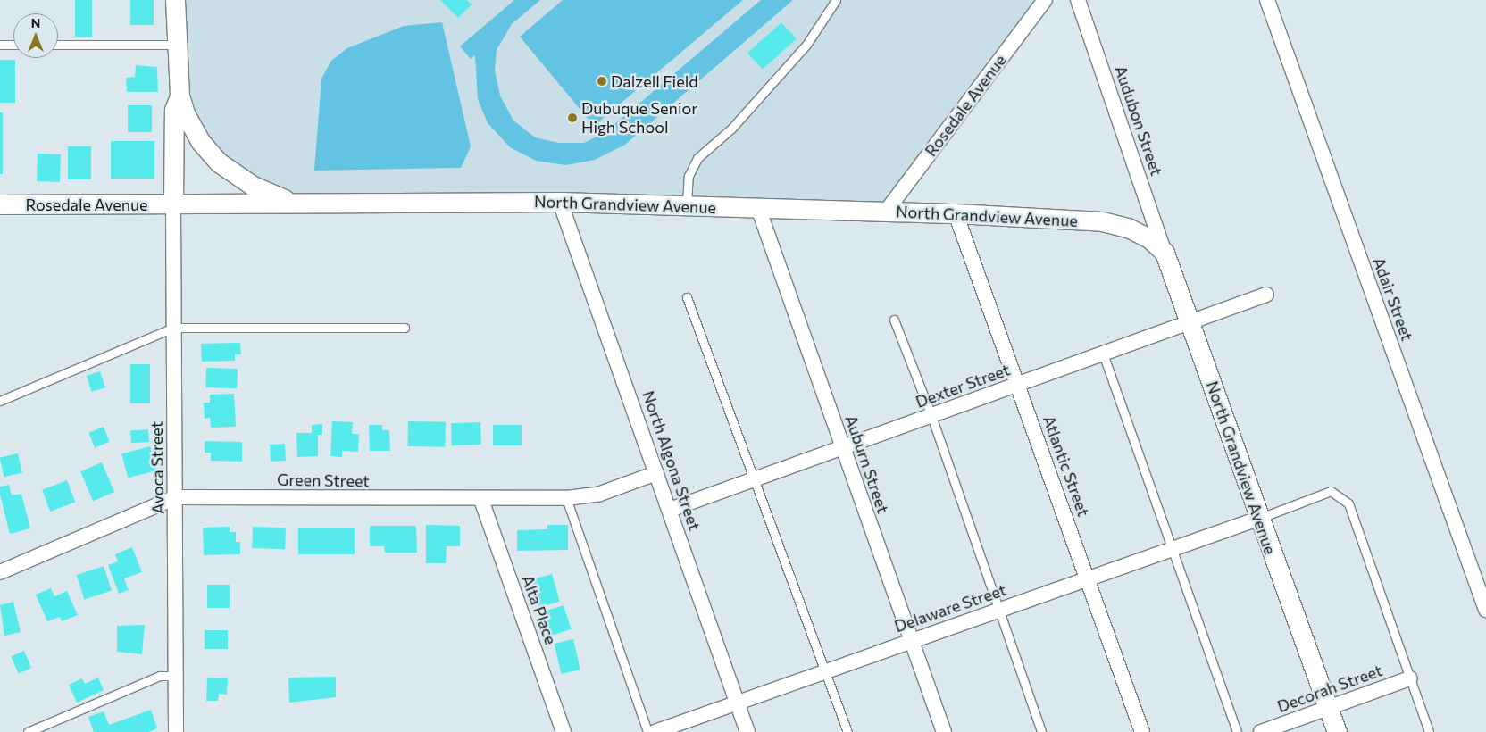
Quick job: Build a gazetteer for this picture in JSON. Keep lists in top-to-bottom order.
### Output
{
  "streets": {
    "street": [
      "Rosedale Avenue",
      "Audubon Street",
      "North Grandview Avenue",
      "Adair Street",
      "Dexter Street",
      "North Algona Street",
      "Auburn Street",
      "Atlantic Street",
      "Avoca Street",
      "Green Street",
      "Delaware Street",
      "Alta Place",
      "Decorah Street"
    ]
  },
  "crossings": [
    ["Rosedale Avenue", "North Grandview Avenue"],
    ["Rosedale Avenue", "Avoca Street"],
    ["Audubon Street", "North Grandview Avenue"],
    ["North Grandview Avenue", "Dexter Street"],
    ["North Grandview Avenue", "North Algona Street"],
    ["North Grandview Avenue", "Auburn Street"],
    ["North Grandview Avenue", "Atlantic Street"],
    ["North Grandview Avenue", "Avoca Street"],
    ["North Grandview Avenue", "Delaware Street"],
    ["North Grandview Avenue", "Decorah Street"],
    ["Dexter Street", "North Algona Street"],
    ["Dexter Street", "Auburn Street"],
    ["Dexter Street", "Atlantic Street"],
    ["North Algona Street", "Green Street"],
    ["North Algona Street", "Delaware Street"],
    ["Auburn Street", "Delaware Street"],
    ["Atlantic Street", "Delaware Street"],
    ["Avoca Street", "Green Street"],
    ["Green Street", "Alta Place"]
  ],
  "places": ["Dalzell Field", "Dubuque Senior High School"],
  "north": "top"
}
